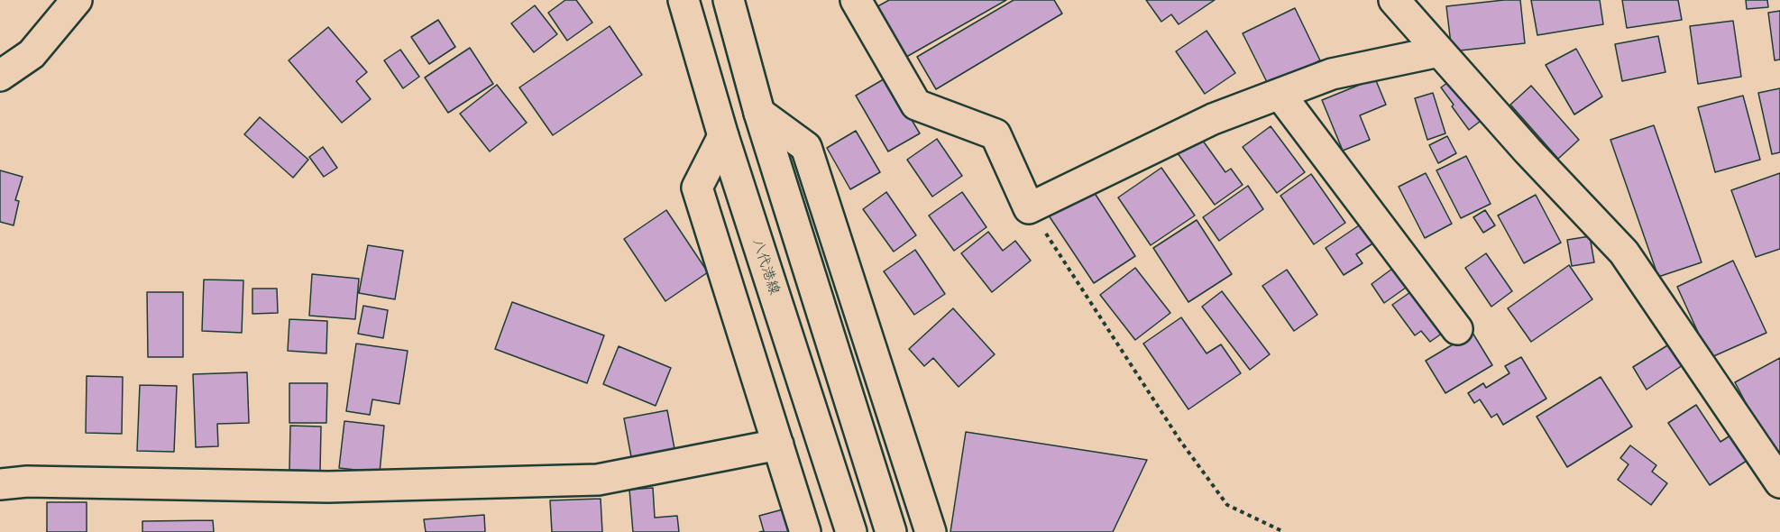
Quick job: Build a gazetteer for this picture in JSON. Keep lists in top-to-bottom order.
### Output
{
  "streets": {
    "street": ["八代港線"]
  }
}
